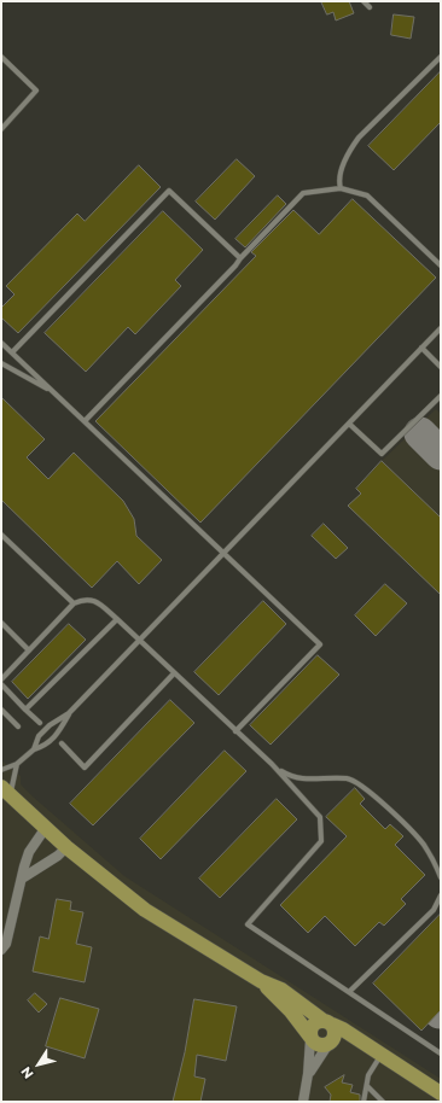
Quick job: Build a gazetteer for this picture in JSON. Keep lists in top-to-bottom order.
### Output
{
  "north": "bottom left"
}
